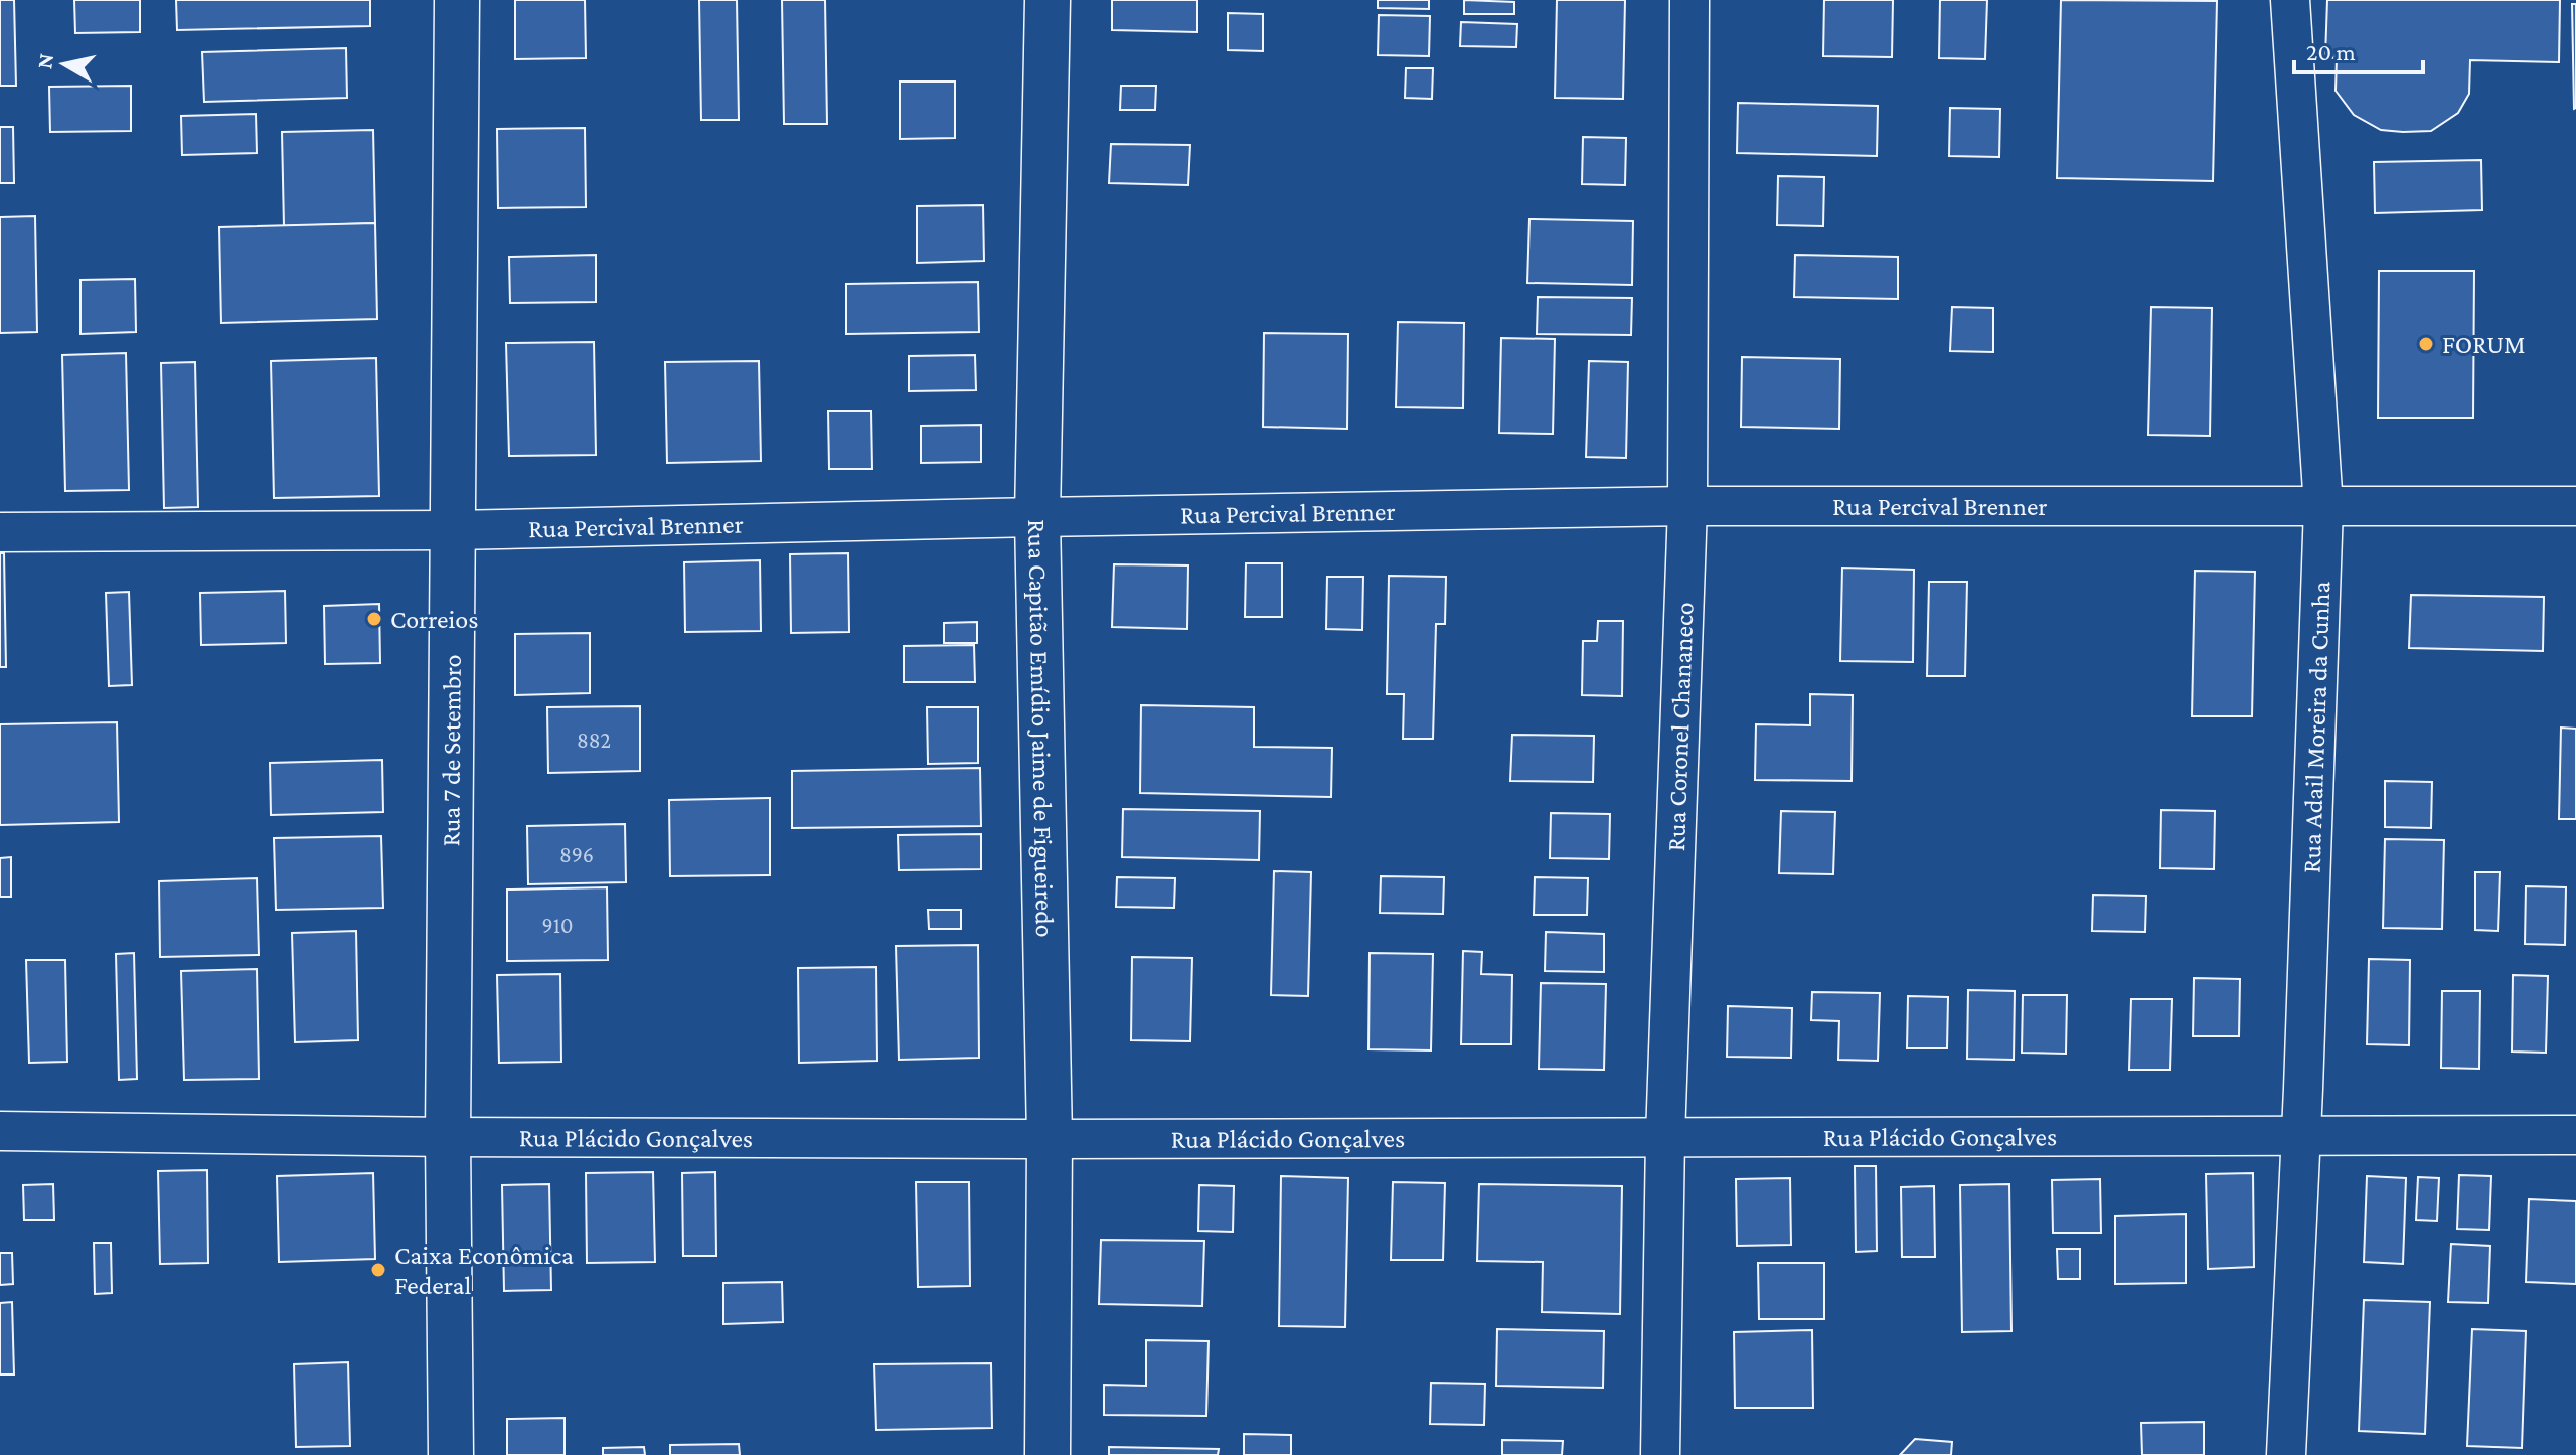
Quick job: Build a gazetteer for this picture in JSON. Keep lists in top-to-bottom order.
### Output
{
  "streets": {
    "main road": ["Rua Capitão Emídio Jaime de Figueiredo", "Rua 7 de Setembro"],
    "street": [
      "Rua Percival Brenner",
      "Rua Coronel Chananeco",
      "Rua Adail Moreira da Cunha",
      "Rua Plácido Gonçalves"
    ]
  },
  "crossings": [
    ["Rua Percival Brenner", "Rua Capitão Emídio Jaime de Figueiredo"],
    ["Rua Percival Brenner", "Rua Coronel Chananeco"],
    ["Rua Percival Brenner", "Rua Adail Moreira da Cunha"],
    ["Rua Percival Brenner", "Rua 7 de Setembro"],
    ["Rua Capitão Emídio Jaime de Figueiredo", "Rua Plácido Gonçalves"],
    ["Rua Coronel Chananeco", "Rua Plácido Gonçalves"],
    ["Rua Adail Moreira da Cunha", "Rua Plácido Gonçalves"],
    ["Rua 7 de Setembro", "Rua Plácido Gonçalves"]
  ],
  "places": ["FORUM", "Correios", "Caixa Econômica Federal"],
  "house_numbers": ["882", "896", "910"],
  "scale_bar": "20 m",
  "north": "left"
}
